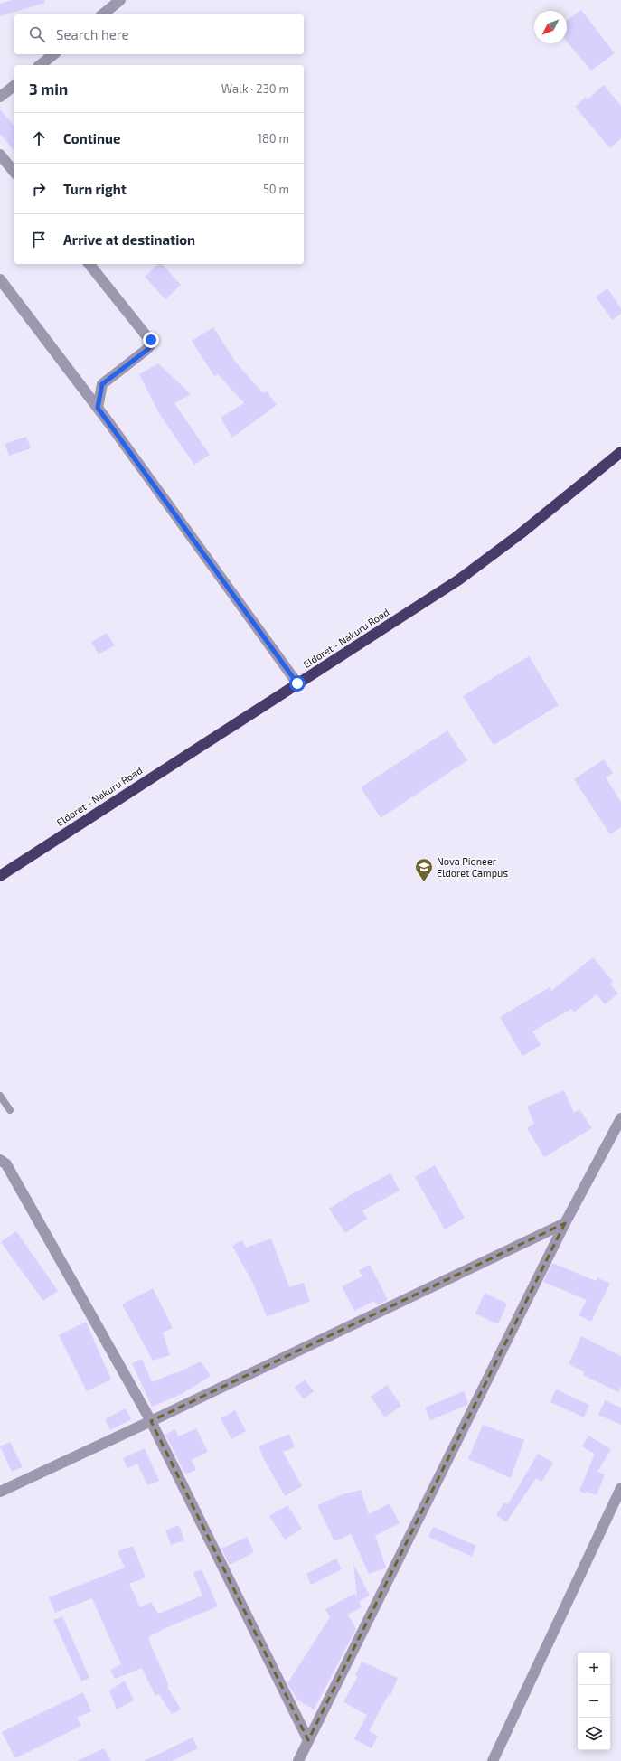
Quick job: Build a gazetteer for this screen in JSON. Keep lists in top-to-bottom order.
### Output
{
  "streets": {
    "highway": ["Eldoret - Nakuru Road"]
  },
  "places": {
    "school or university": ["Nova Pioneer Eldoret Campus"]
  },
  "north": "bottom left",
  "page": {
    "search": "Search here",
    "heading": ["3 min", "Walk · 230 m"],
    "list": [
      ["Continue", "180 m"],
      ["Turn right", "50 m"],
      "Arrive at destination"
    ],
    "map_buttons": ["+", "−"]
  }
}
